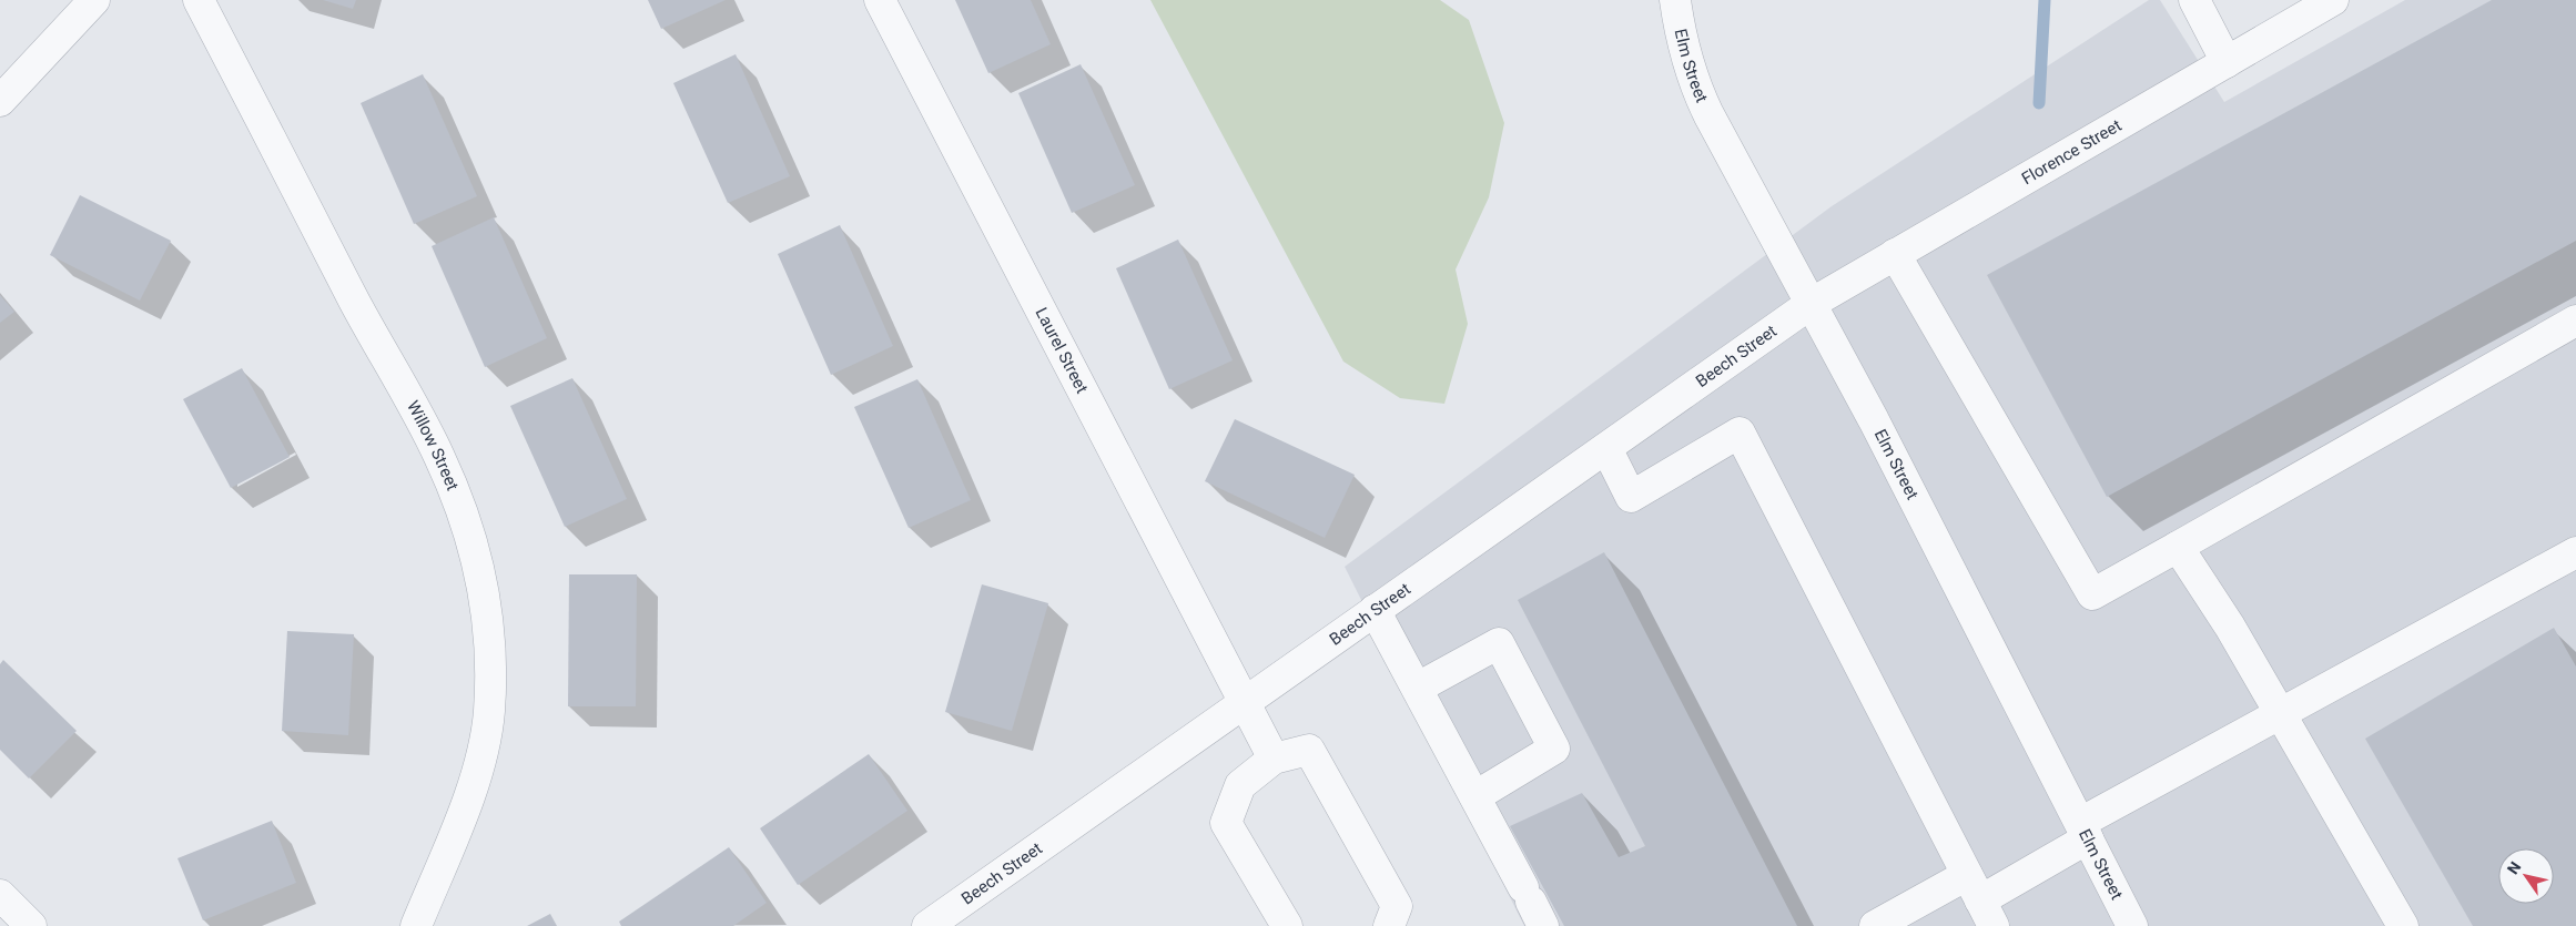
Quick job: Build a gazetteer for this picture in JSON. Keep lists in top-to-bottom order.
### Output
{
  "streets": {
    "street": [
      "Elm Street",
      "Florence Street",
      "Laurel Street",
      "Beech Street",
      "Willow Street"
    ]
  },
  "crossings": [
    ["Elm Street", "Florence Street"],
    ["Elm Street", "Beech Street"],
    ["Florence Street", "Beech Street"],
    ["Laurel Street", "Beech Street"]
  ],
  "north": "top left"
}
